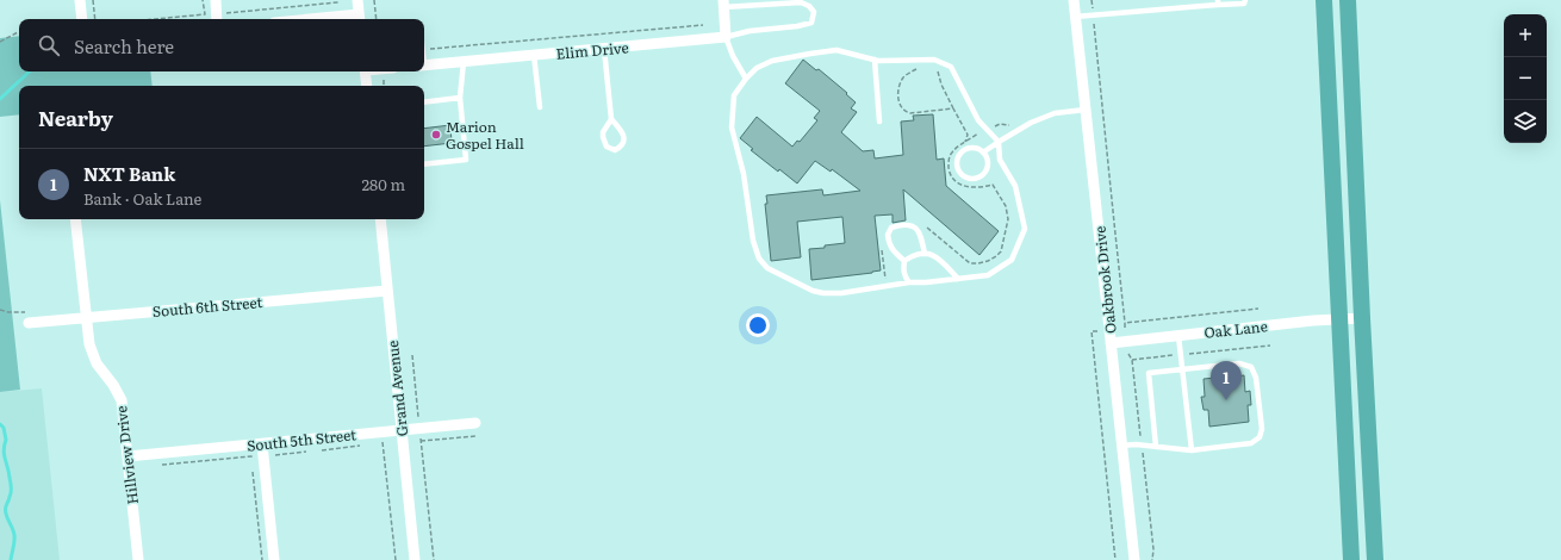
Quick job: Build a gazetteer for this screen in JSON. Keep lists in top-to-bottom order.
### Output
{
  "streets": {
    "street": [
      "Elim Drive",
      "Oakbrook Drive",
      "South 6th Street",
      "Oak Lane",
      "Grand Avenue",
      "South 5th Street",
      "Hillview Drive"
    ]
  },
  "crossings": [
    ["Oakbrook Drive", "Oak Lane"],
    ["South 6th Street", "Grand Avenue"],
    ["South 6th Street", "Hillview Drive"],
    ["Grand Avenue", "South 5th Street"],
    ["South 5th Street", "Hillview Drive"]
  ],
  "places": ["Marion Gospel Hall"],
  "page": {
    "map_buttons": ["+", "−"],
    "search": "Search here",
    "heading": "Nearby",
    "list": [
      {
        "mark": "1",
        "name": "NXT Bank",
        "note": "Bank · Oak Lane",
        "value": "280 m"
      }
    ],
    "pins": "1"
  }
}
